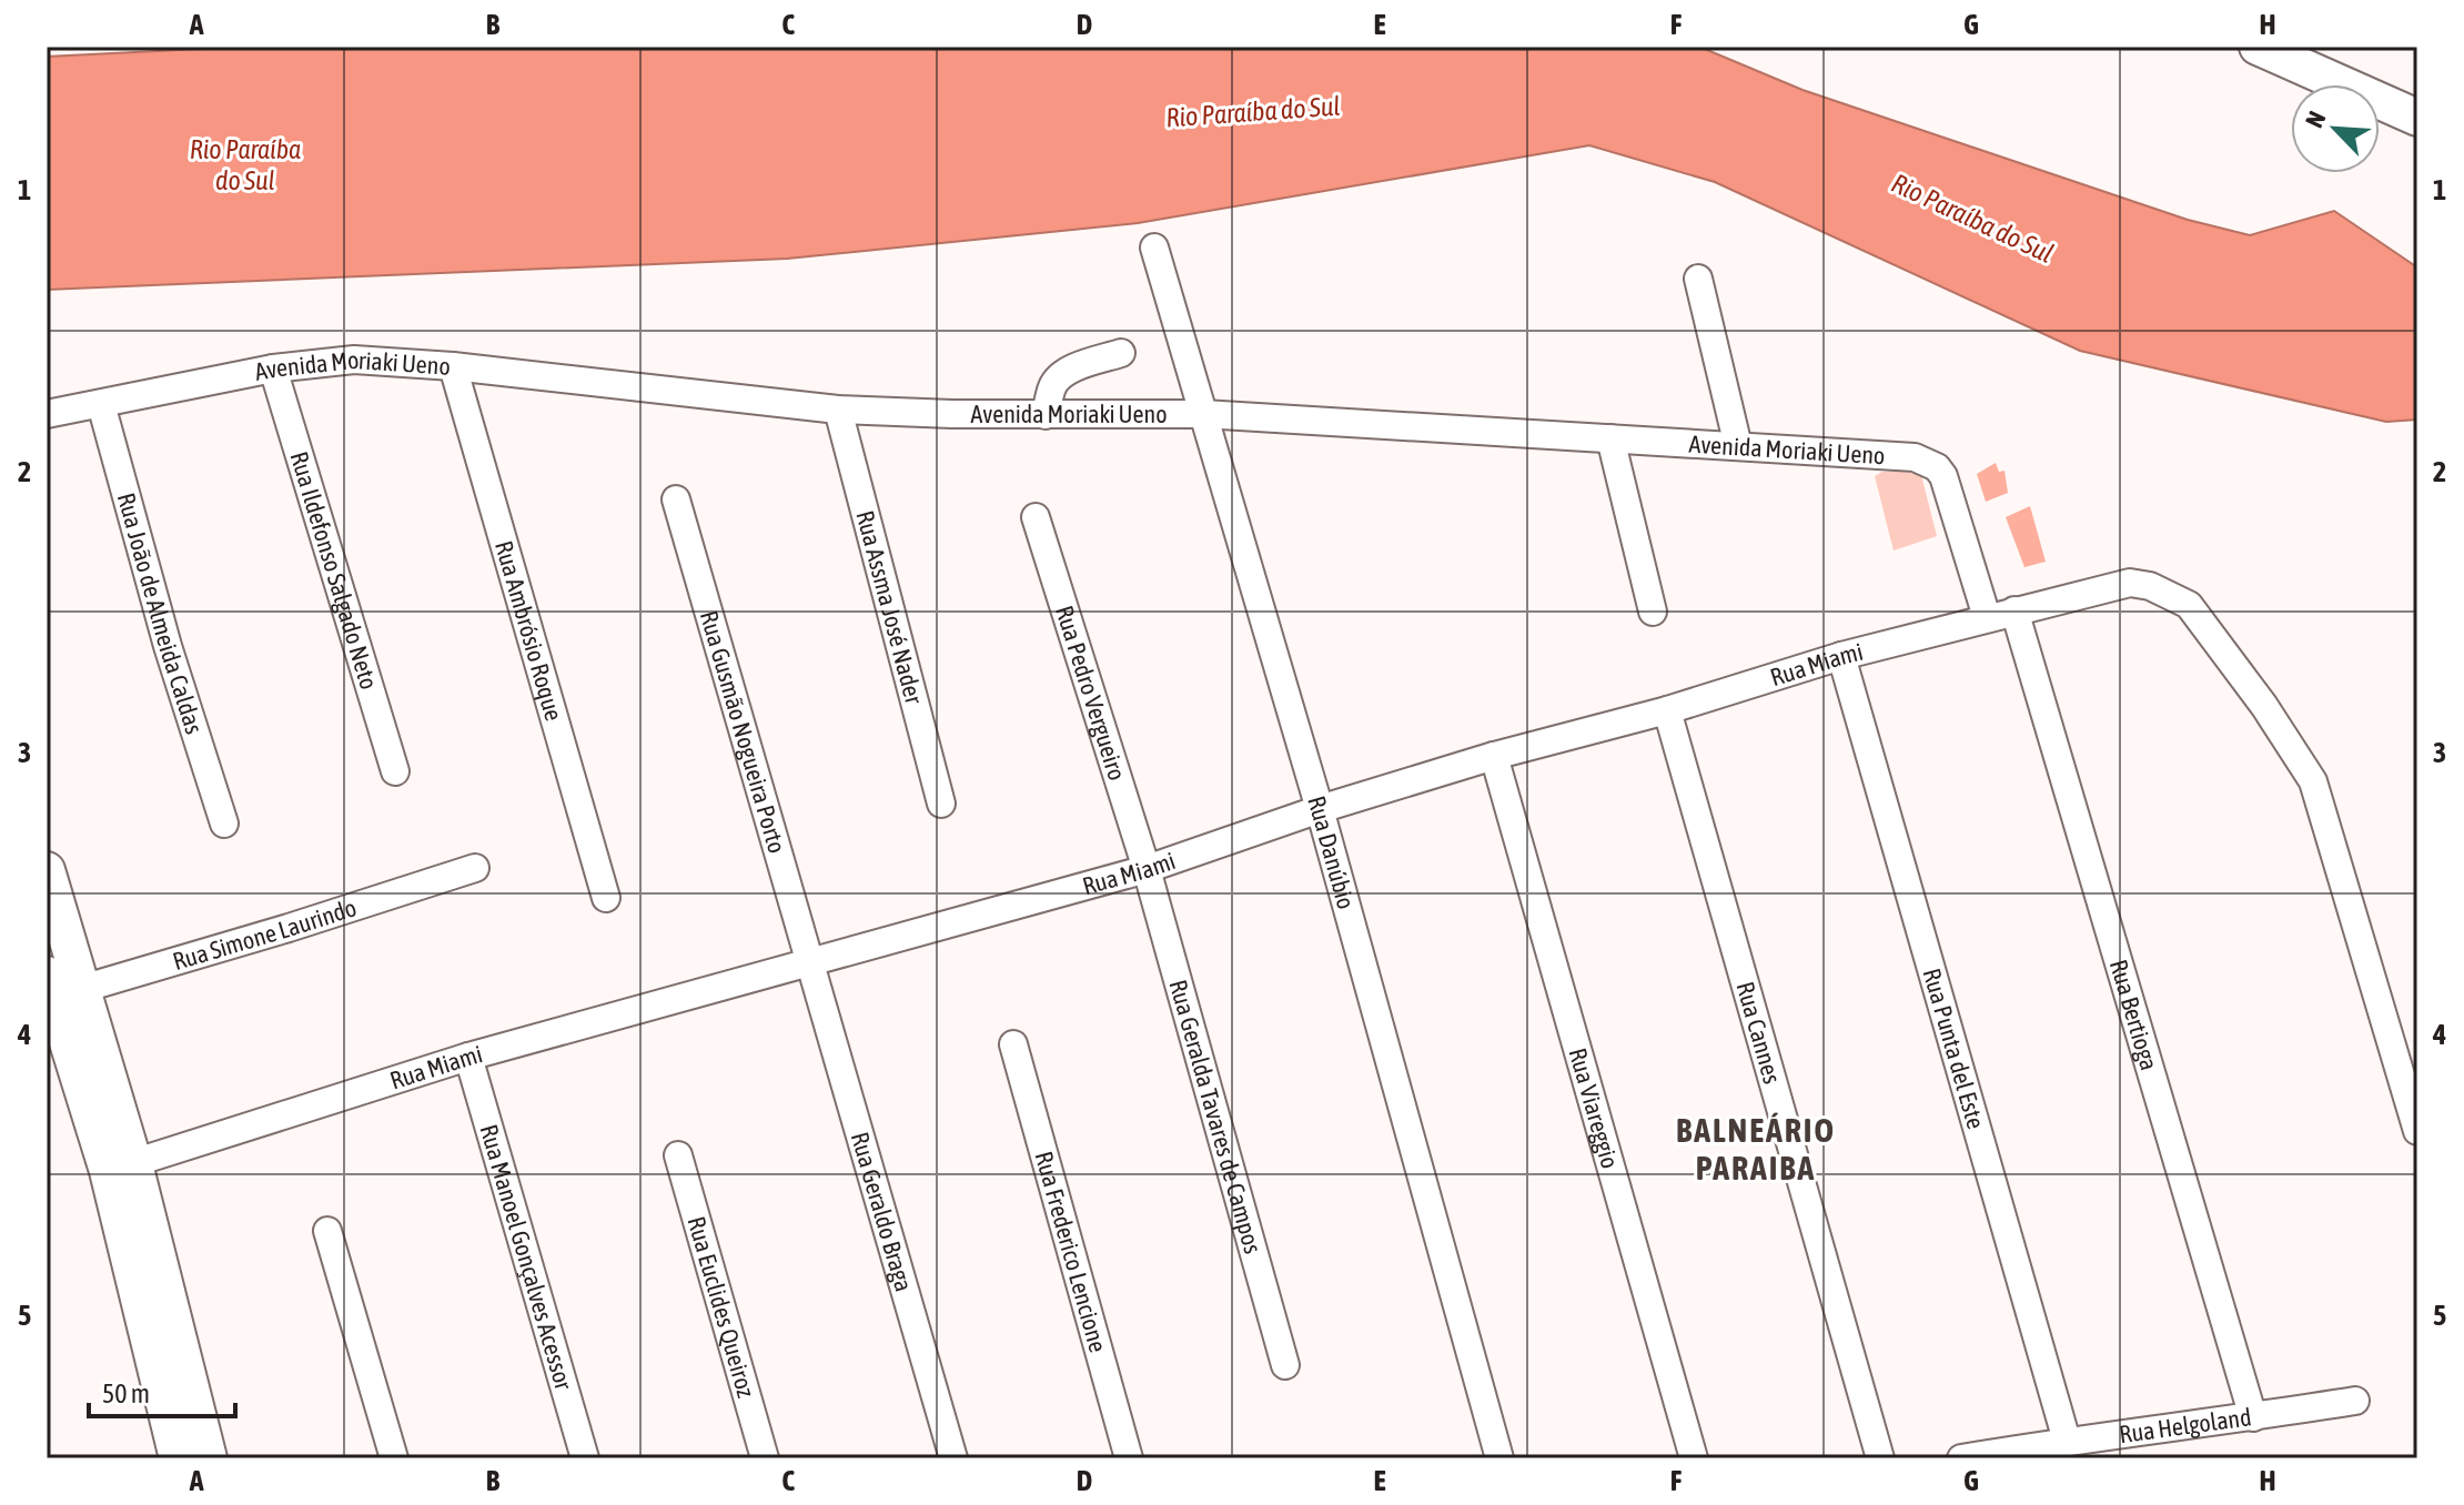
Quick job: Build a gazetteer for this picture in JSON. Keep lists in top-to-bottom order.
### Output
{
  "streets": {
    "street": [
      "Avenida Moriaki Ueno",
      "Rua Ildefonso Salgado Neto",
      "Rua Assma José Nader",
      "Rua João de Almeida Caldas",
      "Rua Ambrósio Roque",
      "Rua Miami",
      "Rua Pedro Vergueiro",
      "Rua Gusmão Nogueira Porto",
      "Rua Danúbio",
      "Rua Simone Laurindo",
      "Rua Bertioga",
      "Rua Cannes",
      "Rua Punta del Este",
      "Rua Viareggio",
      "Rua Geralda Tavares de Campos",
      "Rua Geraldo Braga",
      "Rua Frederico Lencione",
      "Rua Manoel Gonçalves Acessor",
      "Rua Euclides Queiroz",
      "Rua Helgoland"
    ]
  },
  "crossings": [
    ["Avenida Moriaki Ueno", "Rua Ildefonso Salgado Neto"],
    ["Avenida Moriaki Ueno", "Rua Assma José Nader"],
    ["Avenida Moriaki Ueno", "Rua João de Almeida Caldas"],
    ["Avenida Moriaki Ueno", "Rua Ambrósio Roque"],
    ["Avenida Moriaki Ueno", "Rua Miami"],
    ["Avenida Moriaki Ueno", "Rua Danúbio"],
    ["Rua Miami", "Rua Pedro Vergueiro"],
    ["Rua Miami", "Rua Gusmão Nogueira Porto"],
    ["Rua Miami", "Rua Danúbio"],
    ["Rua Miami", "Rua Bertioga"],
    ["Rua Miami", "Rua Cannes"],
    ["Rua Miami", "Rua Punta del Este"],
    ["Rua Miami", "Rua Viareggio"],
    ["Rua Miami", "Rua Geralda Tavares de Campos"],
    ["Rua Miami", "Rua Geraldo Braga"],
    ["Rua Miami", "Rua Manoel Gonçalves Acessor"],
    ["Rua Pedro Vergueiro", "Rua Geralda Tavares de Campos"],
    ["Rua Gusmão Nogueira Porto", "Rua Geraldo Braga"],
    ["Rua Bertioga", "Rua Helgoland"],
    ["Rua Punta del Este", "Rua Helgoland"]
  ],
  "districts": ["BALNEÁRIO PARAIBA"],
  "water": ["Rio Paraíba do Sul"],
  "scale_bar": "50 m",
  "north": "top left",
  "grid": {
    "columns": [
      "A",
      "B",
      "C",
      "D",
      "E",
      "F",
      "G",
      "H"
    ],
    "rows": [
      "1",
      "2",
      "3",
      "4",
      "5"
    ]
  }
}
